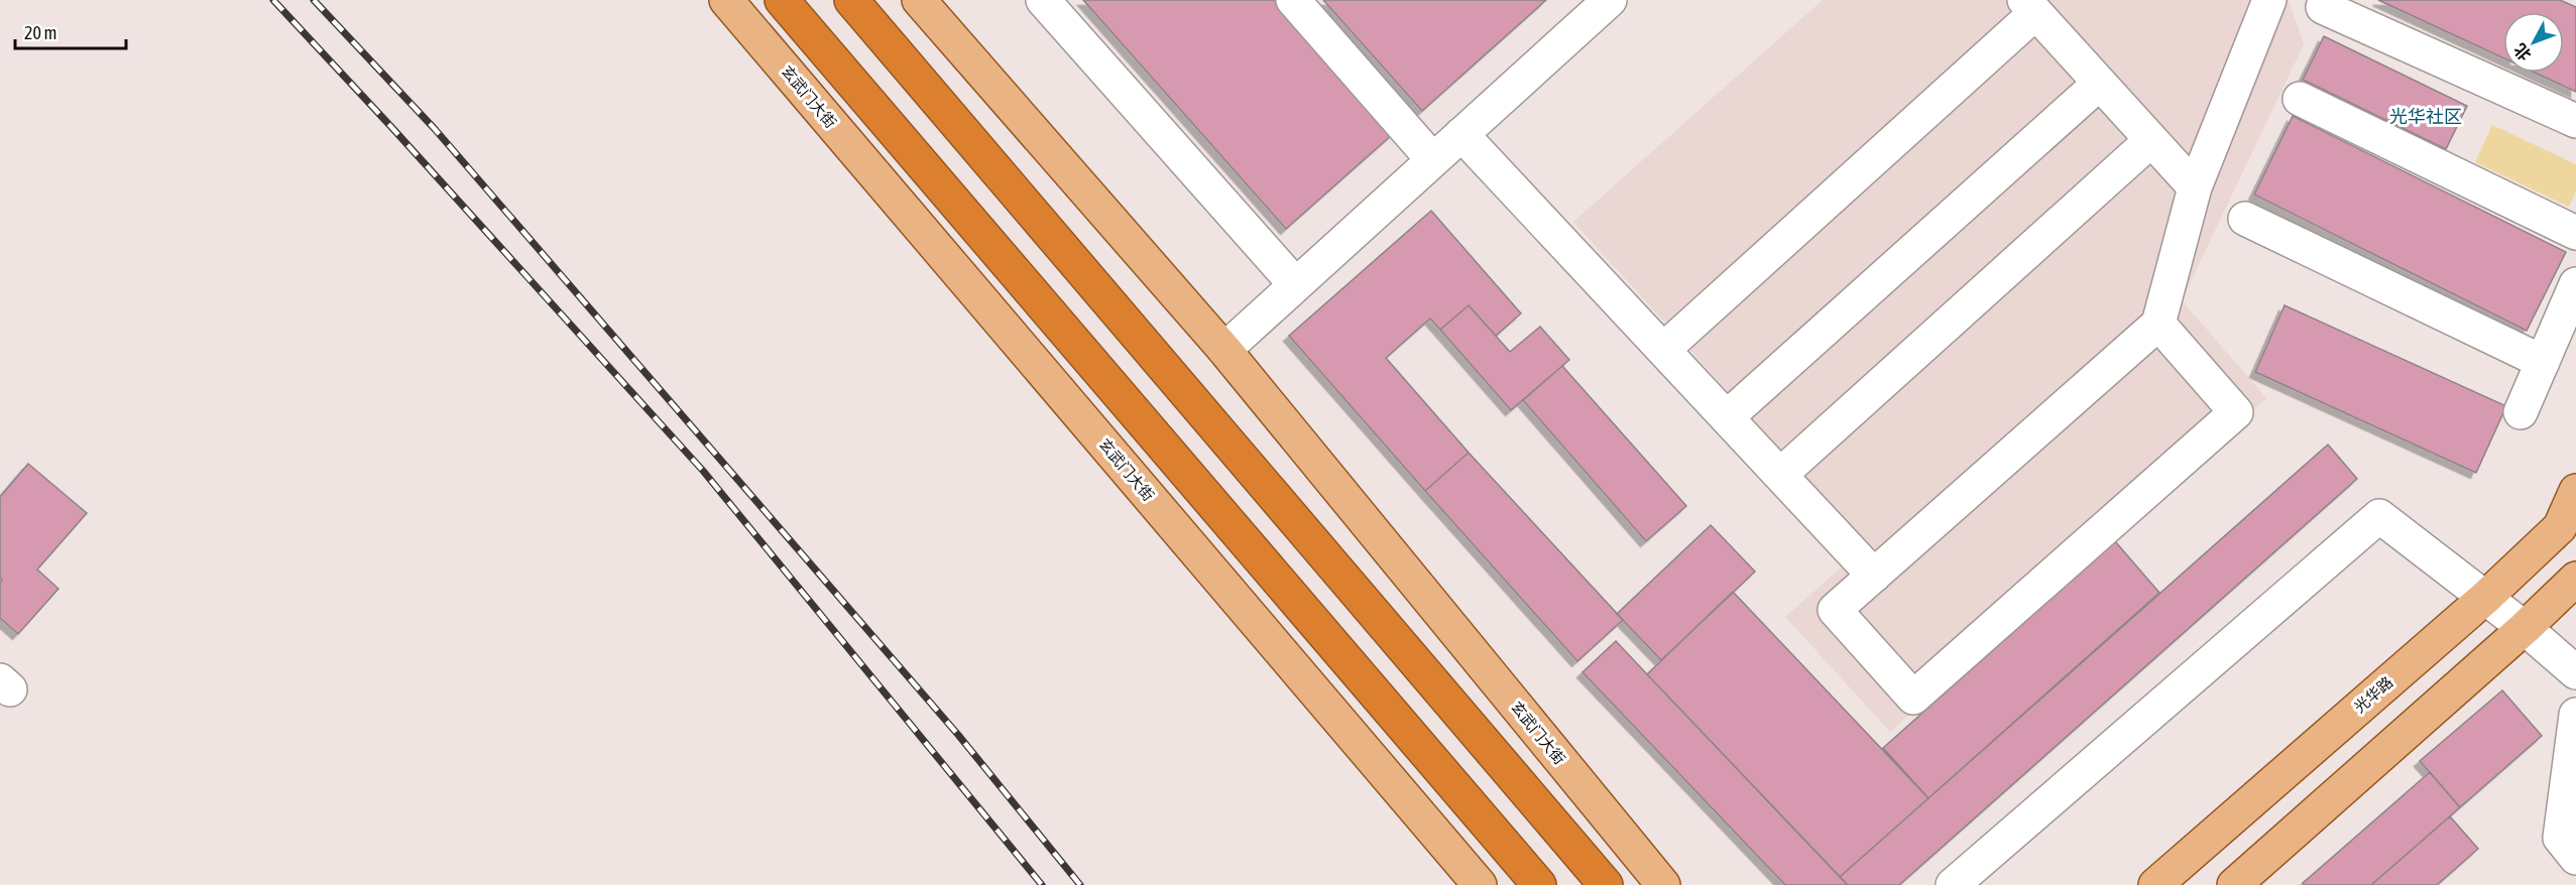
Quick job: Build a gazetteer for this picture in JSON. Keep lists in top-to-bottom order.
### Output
{
  "streets": {
    "main road": ["玄武门大街", "光华路"]
  },
  "districts": ["光华社区"],
  "scale_bar": "20 m",
  "north": "bottom left"
}
